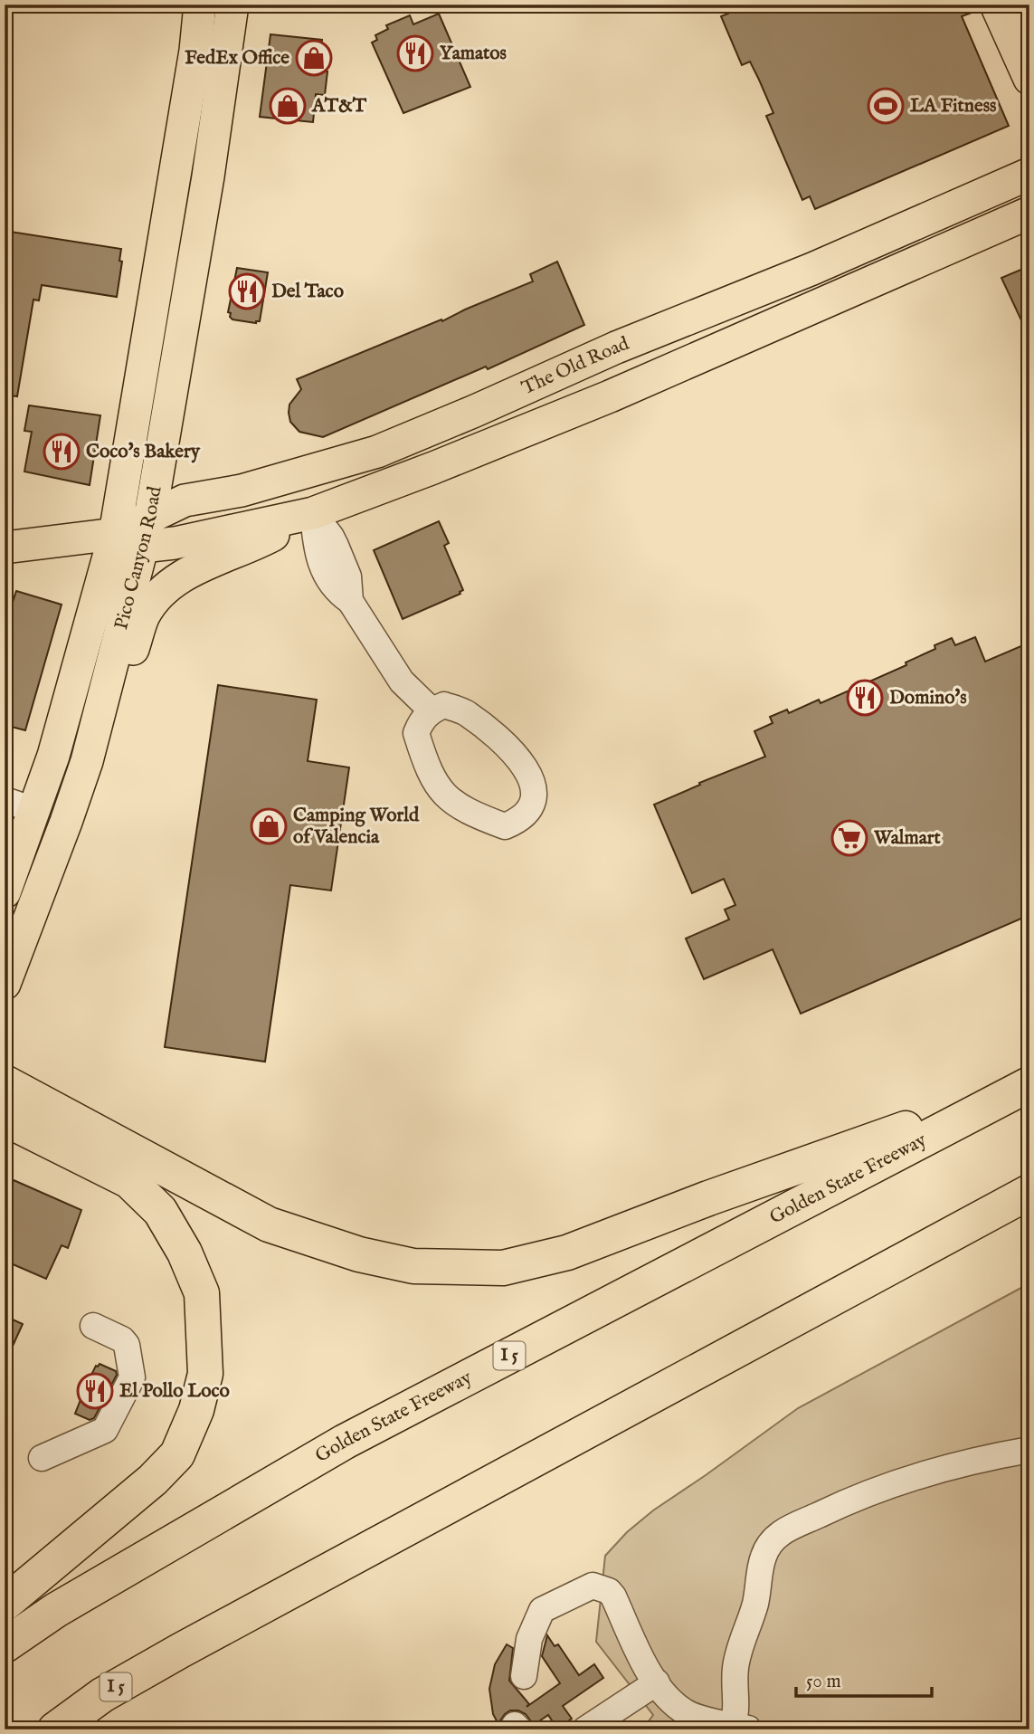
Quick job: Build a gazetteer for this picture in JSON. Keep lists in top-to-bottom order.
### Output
{
  "streets": {
    "highway": ["Golden State Freeway", "I 5"],
    "main road": ["The Old Road", "Pico Canyon Road"]
  },
  "crossings": [
    ["The Old Road", "Pico Canyon Road"]
  ],
  "places": {
    "restaurant": [
      "Yamatos",
      "Del Taco",
      "Coco's Bakery",
      "Domino's",
      "El Pollo Loco"
    ],
    "shop": ["FedEx Office", "AT&T", "Camping World of Valencia"],
    "sports": ["LA Fitness"],
    "supermarket": ["Walmart"]
  },
  "scale_bar": "50 m"
}
